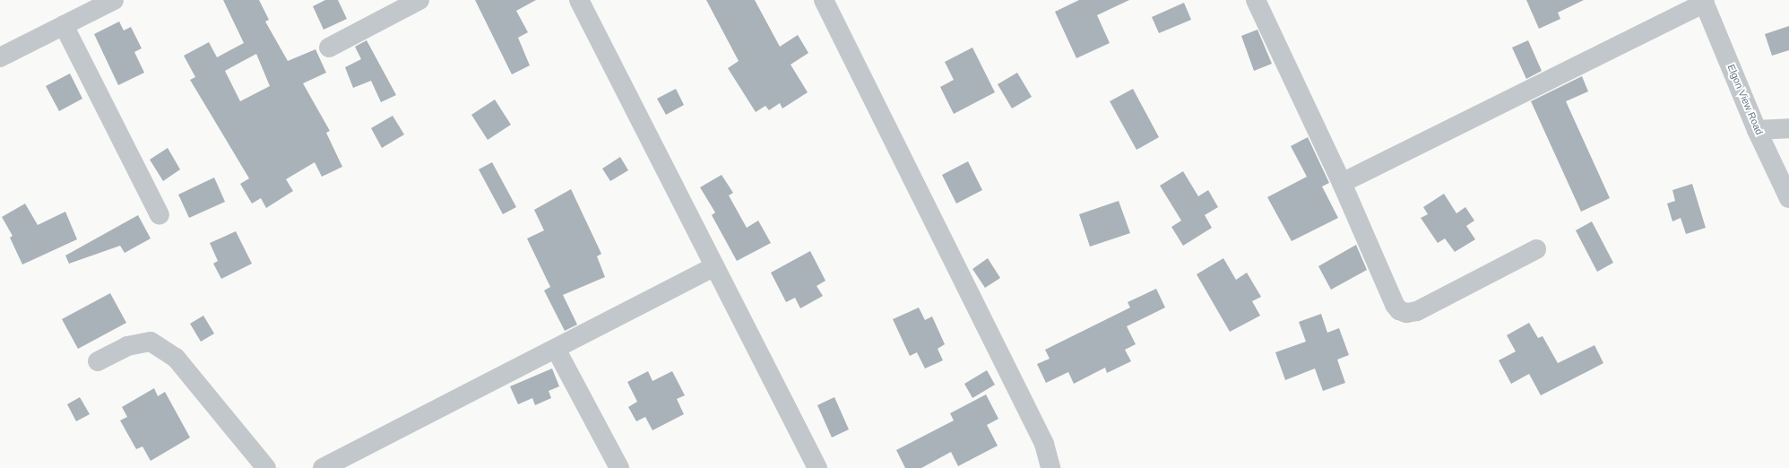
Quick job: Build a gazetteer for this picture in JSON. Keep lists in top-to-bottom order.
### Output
{
  "streets": {
    "street": ["Elgon View Road"]
  }
}
